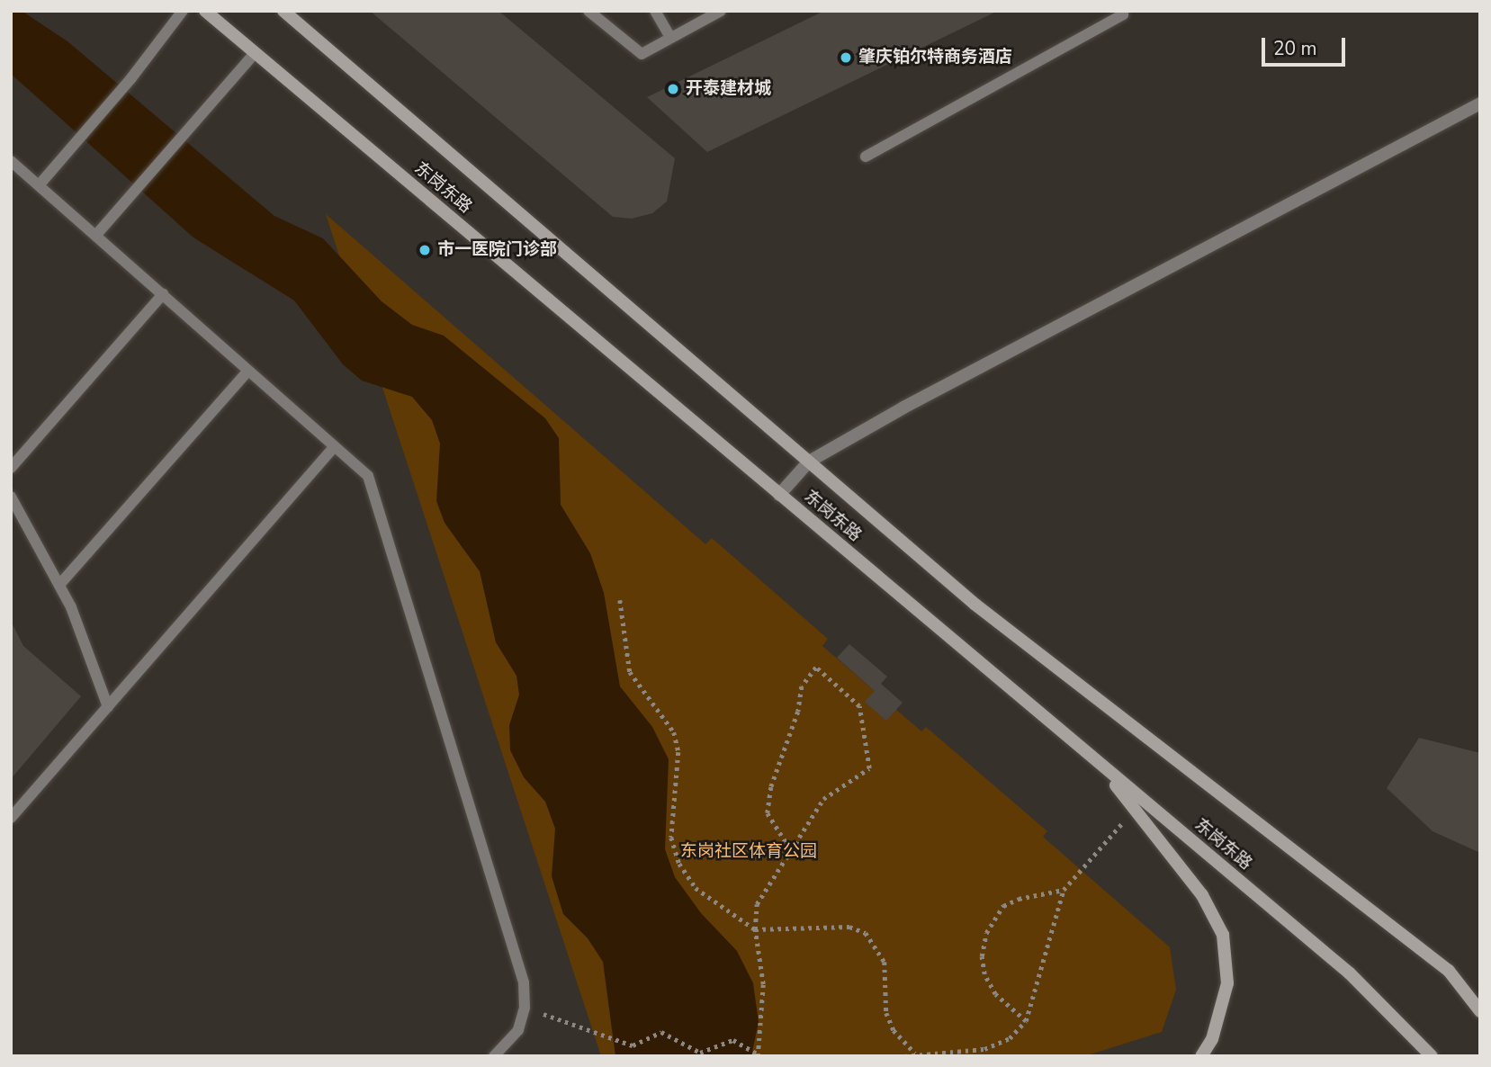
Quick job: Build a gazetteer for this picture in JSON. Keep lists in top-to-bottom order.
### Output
{
  "streets": {
    "main road": ["东岗东路"]
  },
  "parks": ["东岗社区体育公园"],
  "places": ["肇庆铂尔特商务酒店", "开泰建材城", "市一医院门诊部"],
  "scale_bar": "20 m"
}
